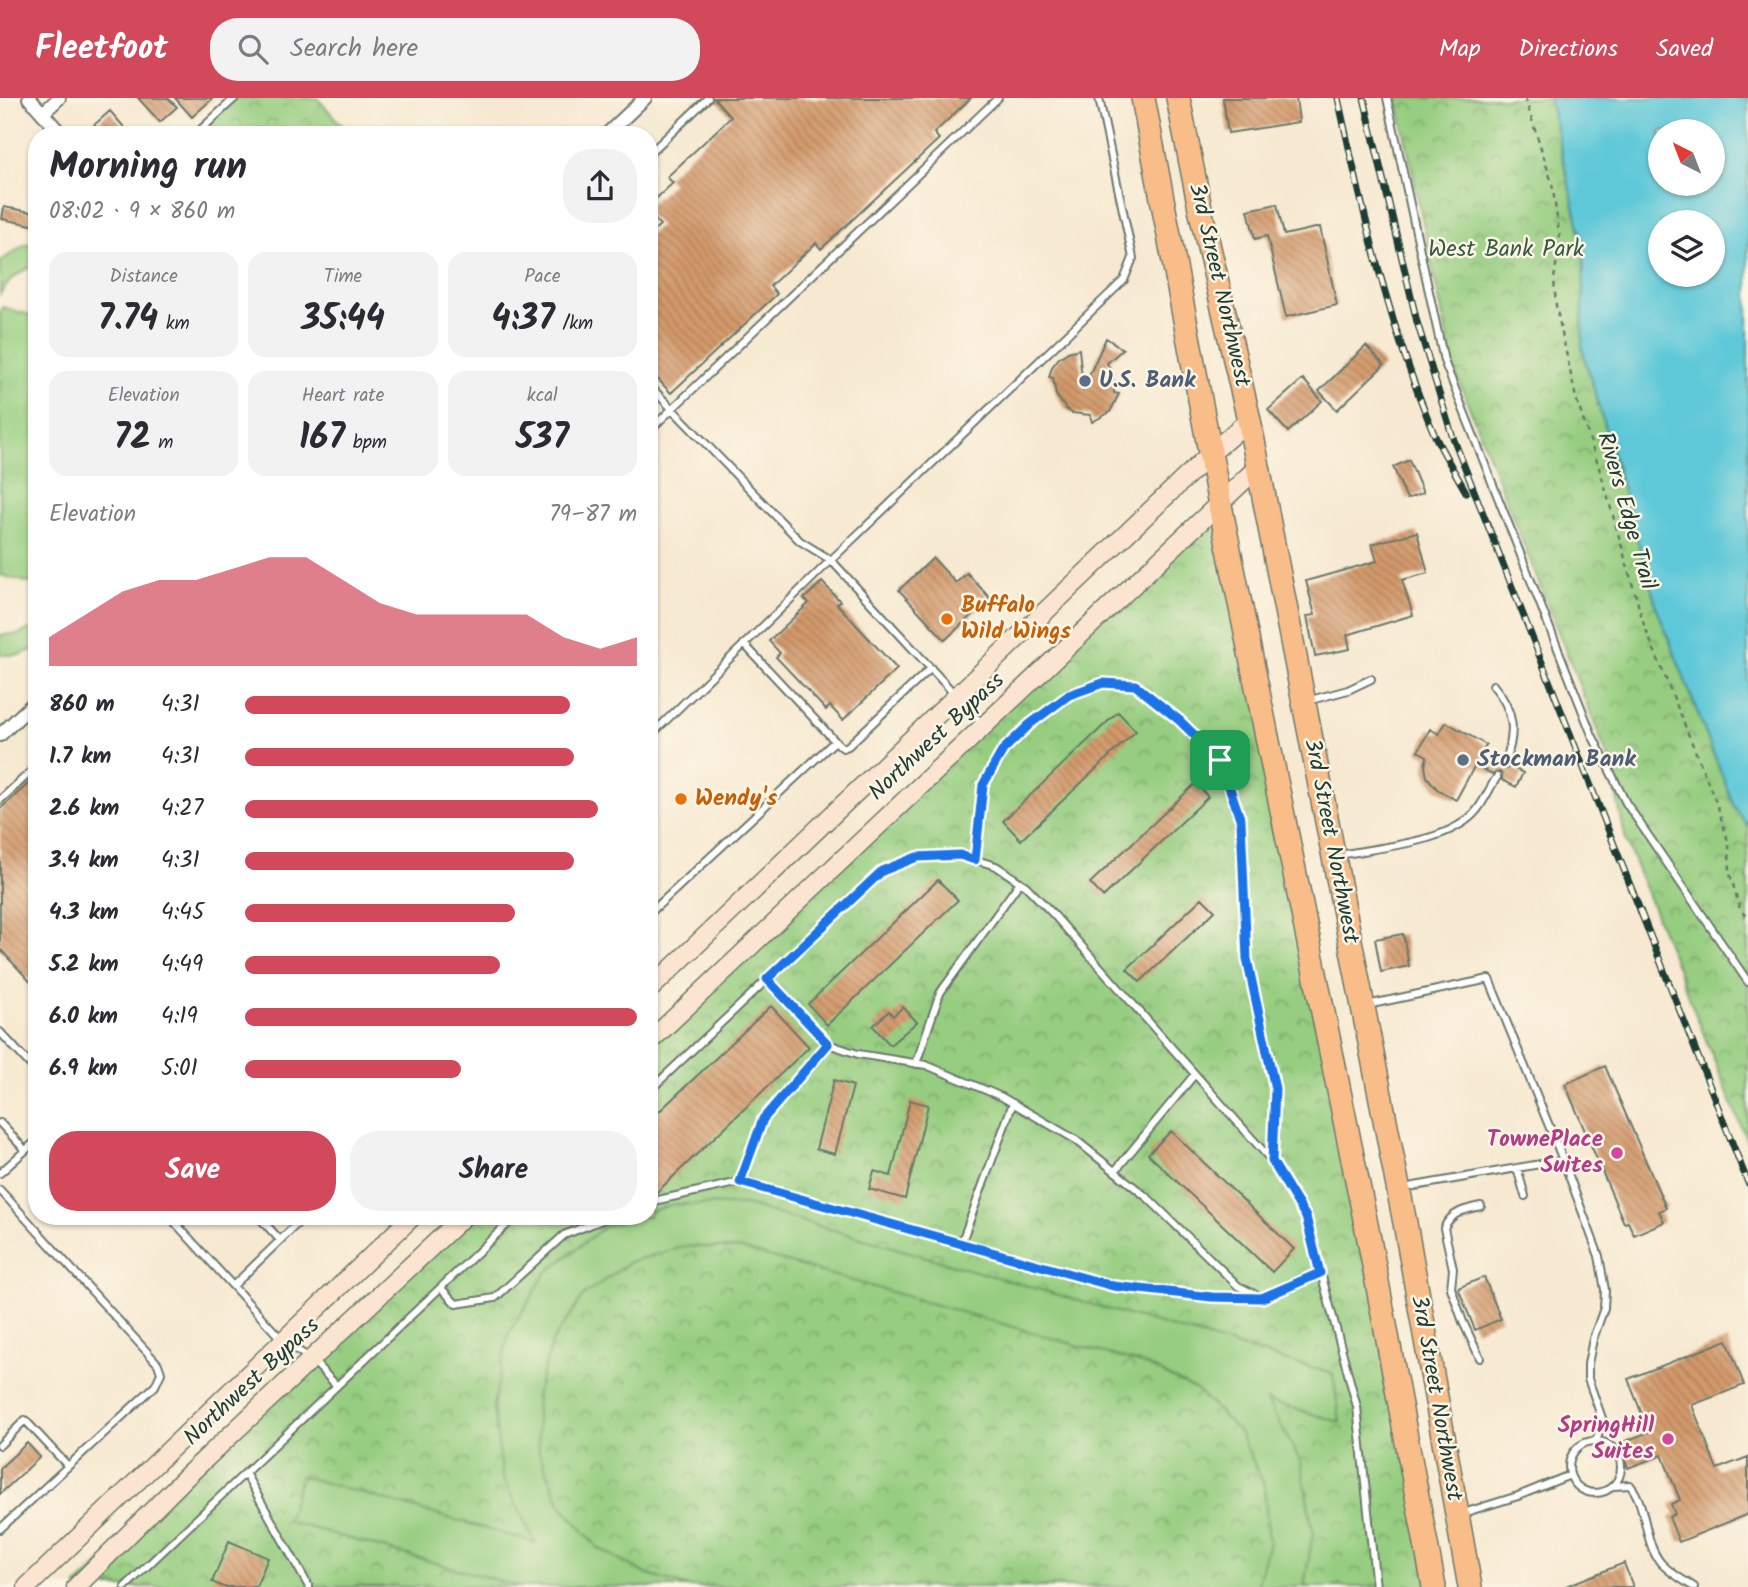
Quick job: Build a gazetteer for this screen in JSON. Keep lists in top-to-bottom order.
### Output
{
  "streets": {
    "highway": ["3rd Street Northwest"],
    "main road": ["Northwest Bypass"],
    "path": ["Rivers Edge Trail"]
  },
  "crossings": [
    ["3rd Street Northwest", "Northwest Bypass"]
  ],
  "parks": ["West Bank Park"],
  "places": [
    "U.S. Bank",
    "Buffalo Wild Wings",
    "Stockman Bank",
    "Wendy's",
    "TownePlace Suites",
    "SpringHill Suites"
  ],
  "north": "top left",
  "page": {
    "header": "Fleetfoot",
    "search": "Search here",
    "nav": ["Map", "Directions", "Saved"],
    "heading": ["Morning run", "08:02 · 9 × 860 m"],
    "stats": [
      ["Distance", "7.74 km"],
      ["Time", "35:44"],
      ["Pace", "4:37 /km"],
      ["Elevation", "72 m"],
      ["Heart rate", "167 bpm"],
      ["kcal", "537"]
    ],
    "chart": ["Elevation", "79–87 m"],
    "list": [
      {
        "name": "860 m",
        "note": "4:31"
      },
      {
        "name": "1.7 km",
        "note": "4:31"
      },
      {
        "name": "2.6 km",
        "note": "4:27"
      },
      {
        "name": "3.4 km",
        "note": "4:31"
      },
      {
        "name": "4.3 km",
        "note": "4:45"
      },
      {
        "name": "5.2 km",
        "note": "4:49"
      },
      {
        "name": "6.0 km",
        "note": "4:19"
      },
      {
        "name": "6.9 km",
        "note": "5:01"
      }
    ],
    "buttons": ["Save", "Share"]
  }
}
